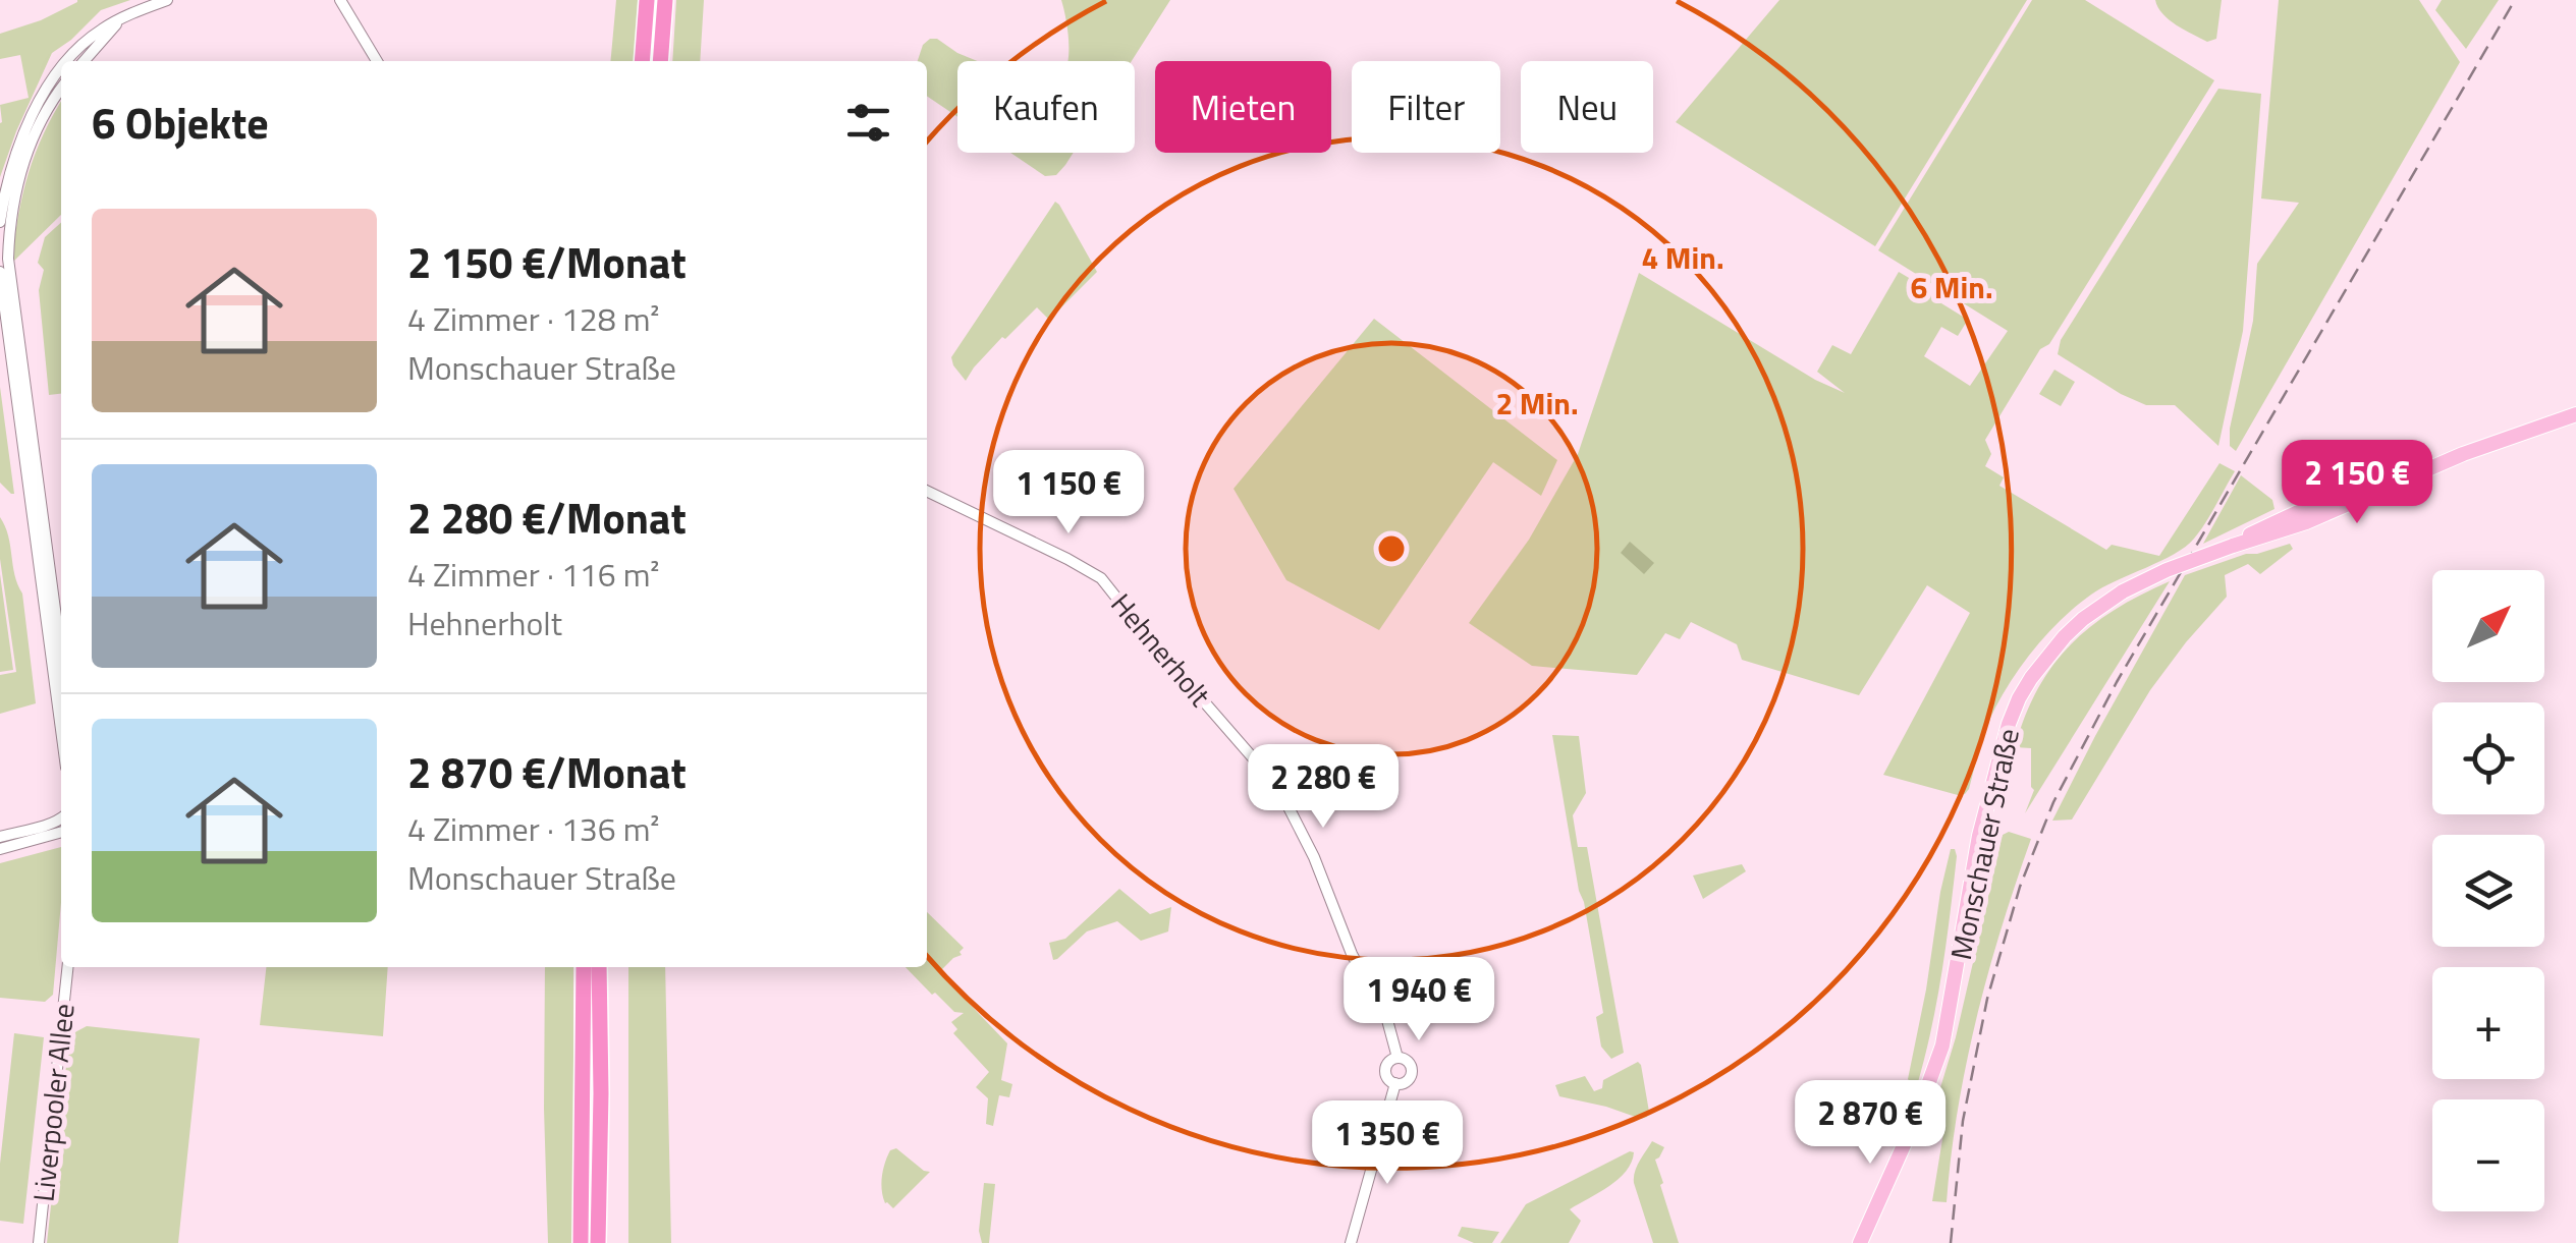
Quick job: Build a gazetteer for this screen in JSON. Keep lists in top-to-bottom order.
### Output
{
  "streets": {
    "main road": ["Monschauer Straße"],
    "street": ["Hehnerholt", "Liverpooler Allee"]
  },
  "north": "top right",
  "page": {
    "chip": [
      "Kaufen",
      "Mieten",
      "Filter",
      "Neu"
    ],
    "heading": "6 Objekte",
    "list": [
      {
        "name": "2 150 €/Monat",
        "note": "4 Zimmer · 128 m² · Monschauer Straße"
      },
      {
        "name": "2 280 €/Monat",
        "note": "4 Zimmer · 116 m² · Hehnerholt"
      },
      {
        "name": "2 870 €/Monat",
        "note": "4 Zimmer · 136 m² · Monschauer Straße"
      }
    ],
    "price": [
      "2 150 €",
      "1 150 €",
      "2 280 €",
      "1 940 €",
      "2 870 €",
      "1 350 €"
    ],
    "map_buttons": ["+", "−"]
  },
  "rings": ["4 Min.", "6 Min.", "2 Min."]
}
